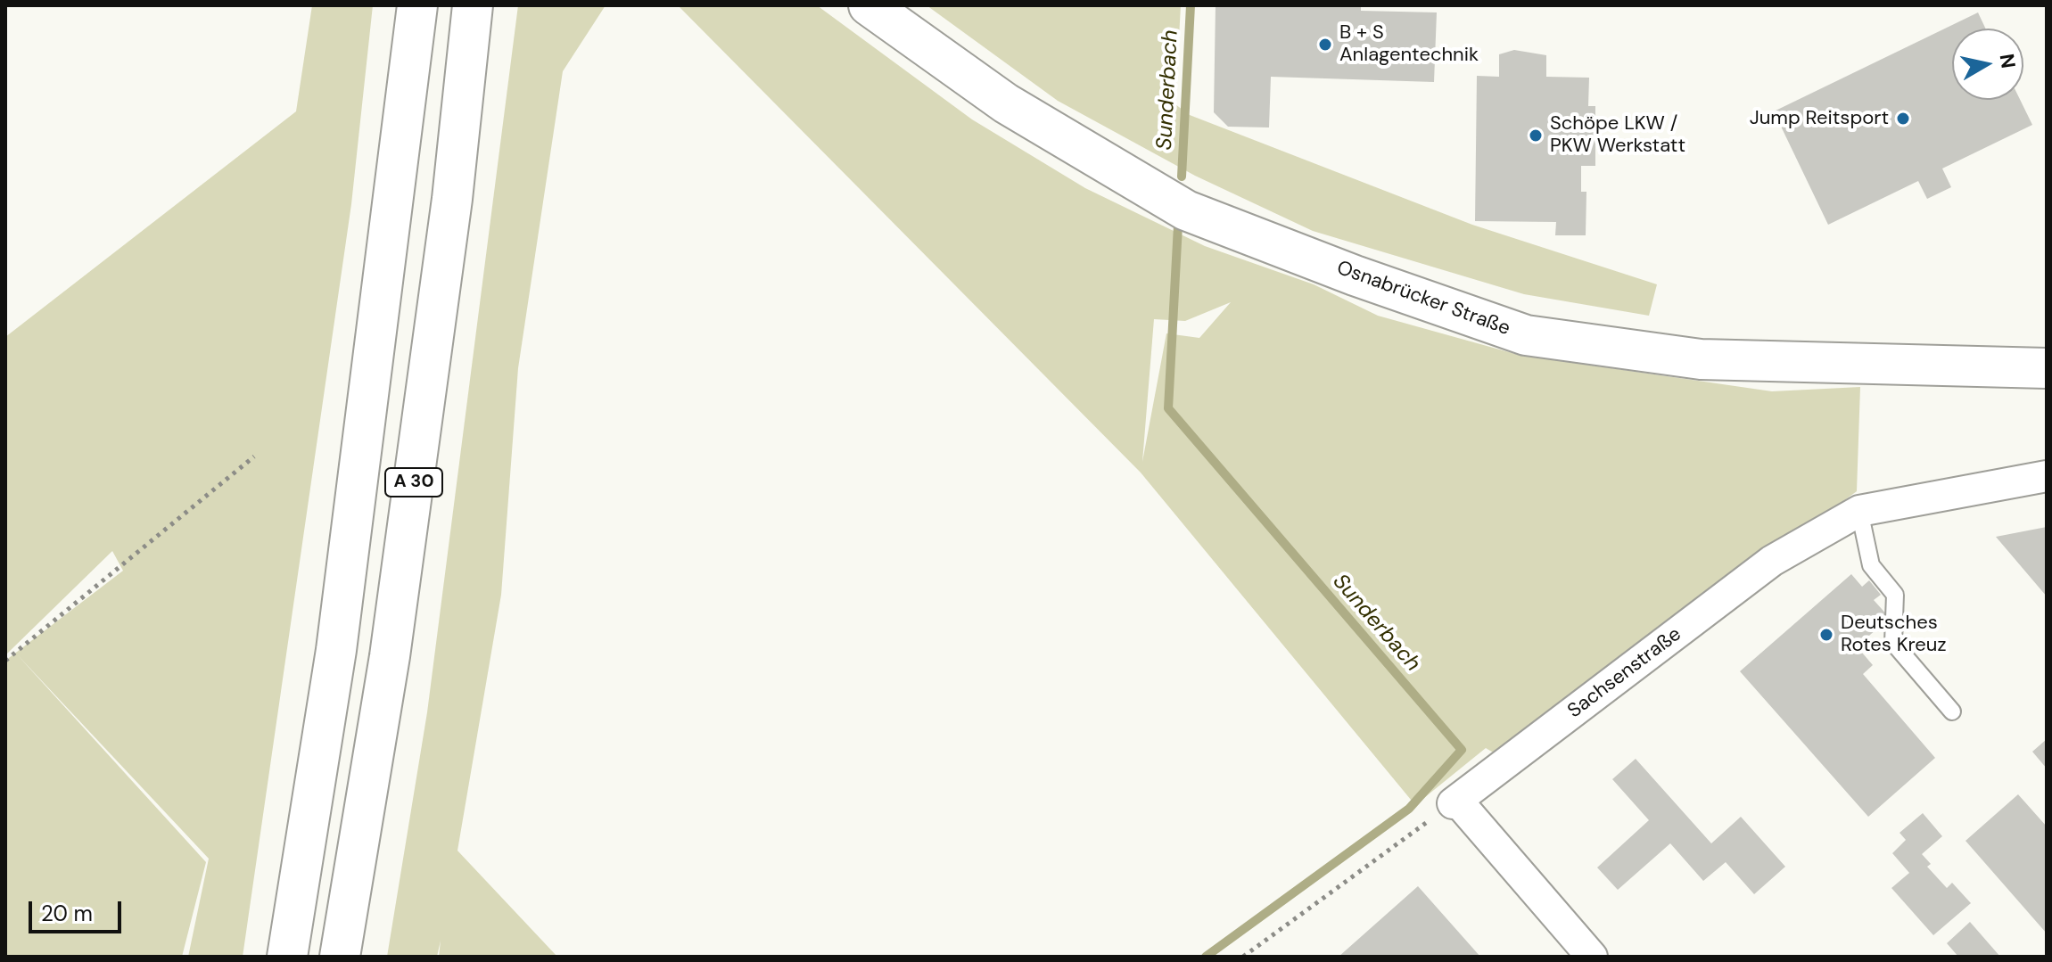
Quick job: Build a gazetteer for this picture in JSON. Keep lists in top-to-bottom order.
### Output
{
  "streets": {
    "main road": ["Osnabrücker Straße", "A 30"],
    "street": ["Sachsenstraße"]
  },
  "water": ["Sunderbach"],
  "places": [
    "B + S Anlagentechnik",
    "Jump Reitsport",
    "Schöpe LKW / PKW Werkstatt",
    "Deutsches Rotes Kreuz"
  ],
  "scale_bar": "20 m",
  "north": "right"
}
